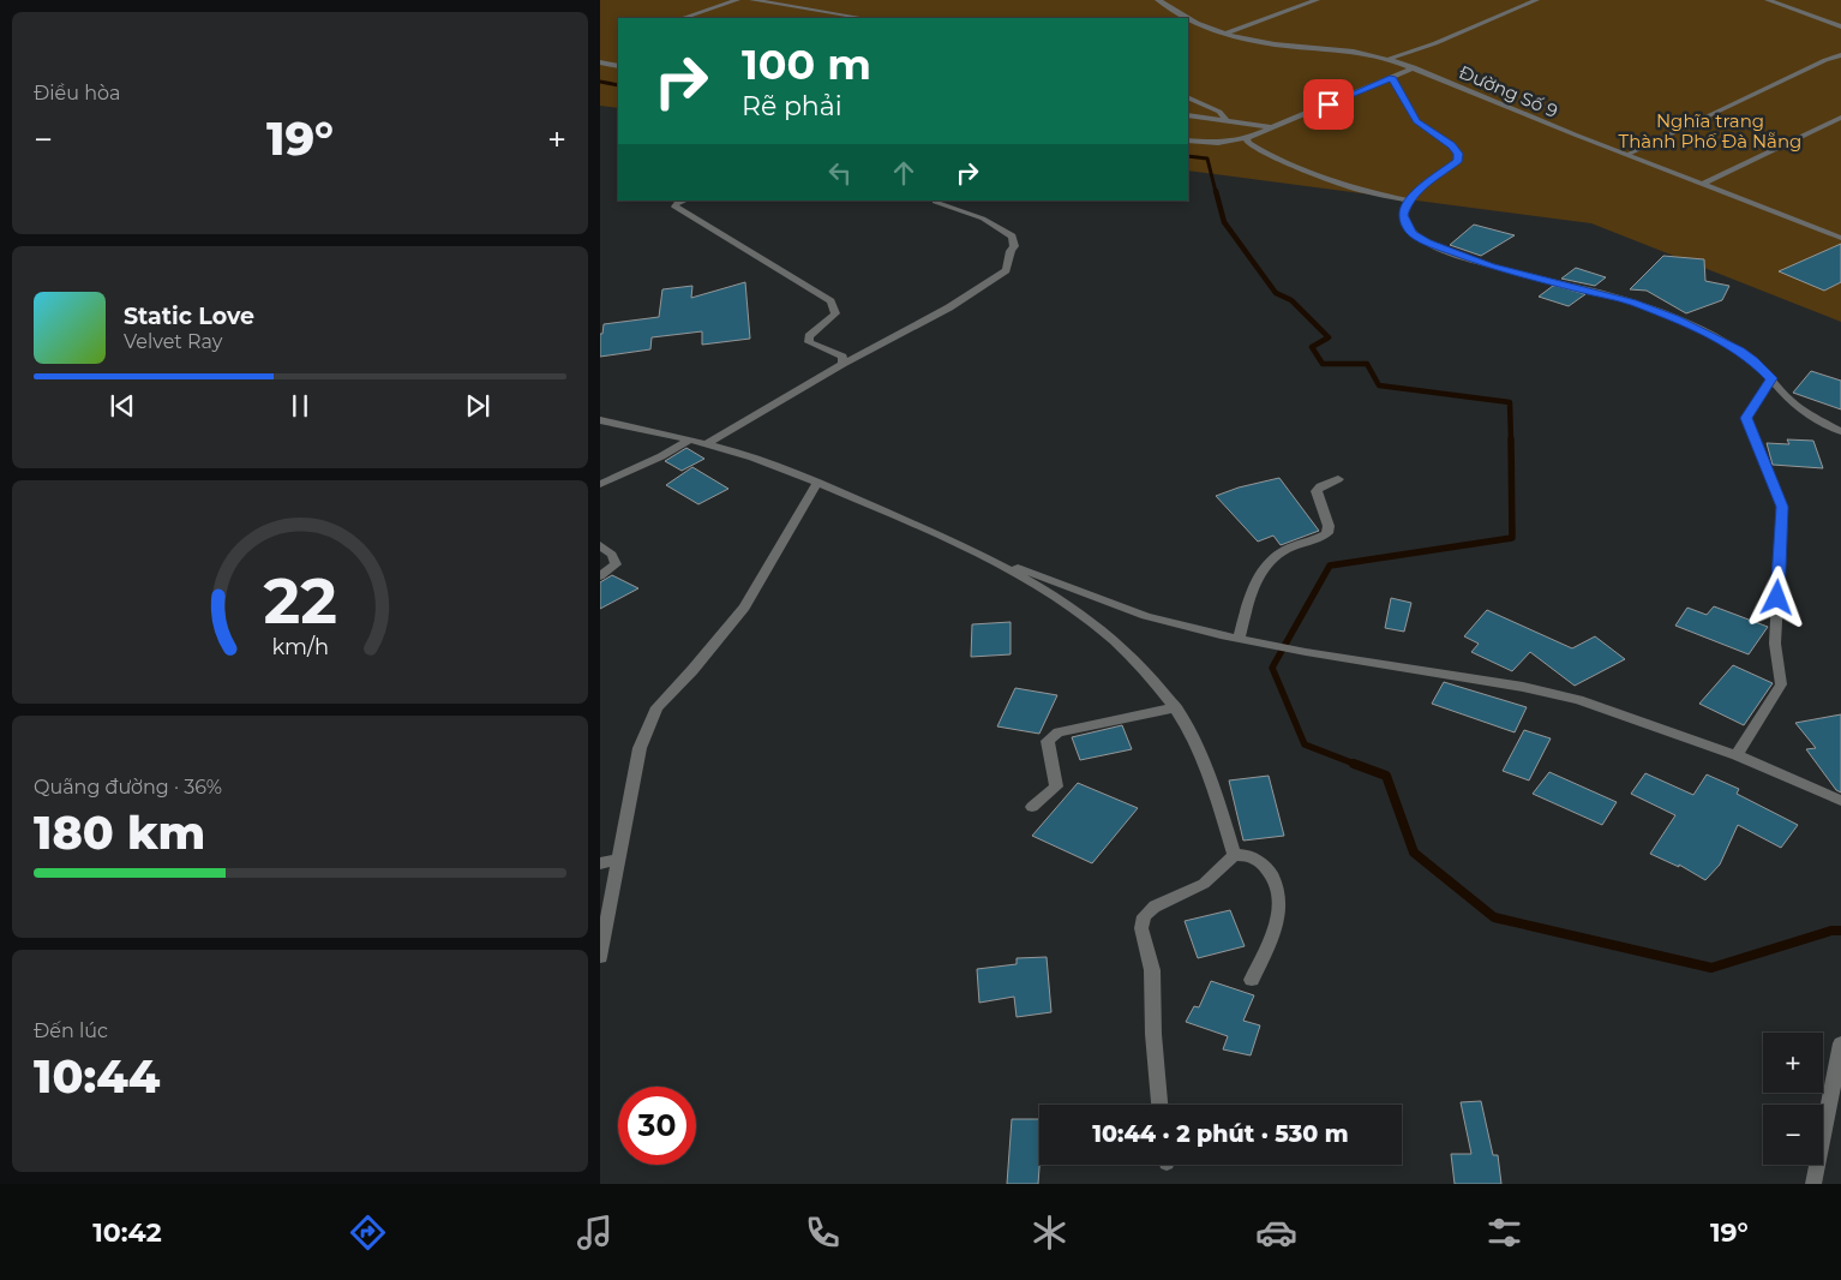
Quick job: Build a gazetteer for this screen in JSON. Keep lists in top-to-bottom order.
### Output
{
  "streets": {
    "street": ["Đường Số 9"]
  },
  "parks": ["Nghĩa trang Thành Phố Đà Nẵng"],
  "page": {
    "tile": [
      "Điều hòa",
      ["Quãng đường · 36%", "180 km"],
      ["Đến lúc", "10:44"]
    ],
    "turn": ["100 m", "Rẽ phải"],
    "heat": ["−", "19°", "+"],
    "song": ["Static Love", "Velvet Ray"],
    "map_buttons": ["+", "−"],
    "limit": "30",
    "trip": "10:44 · 2 phút · 530 m",
    "tabs": ["10:42", "19°"],
    "gauge": ["22", "km/h"]
  }
}
